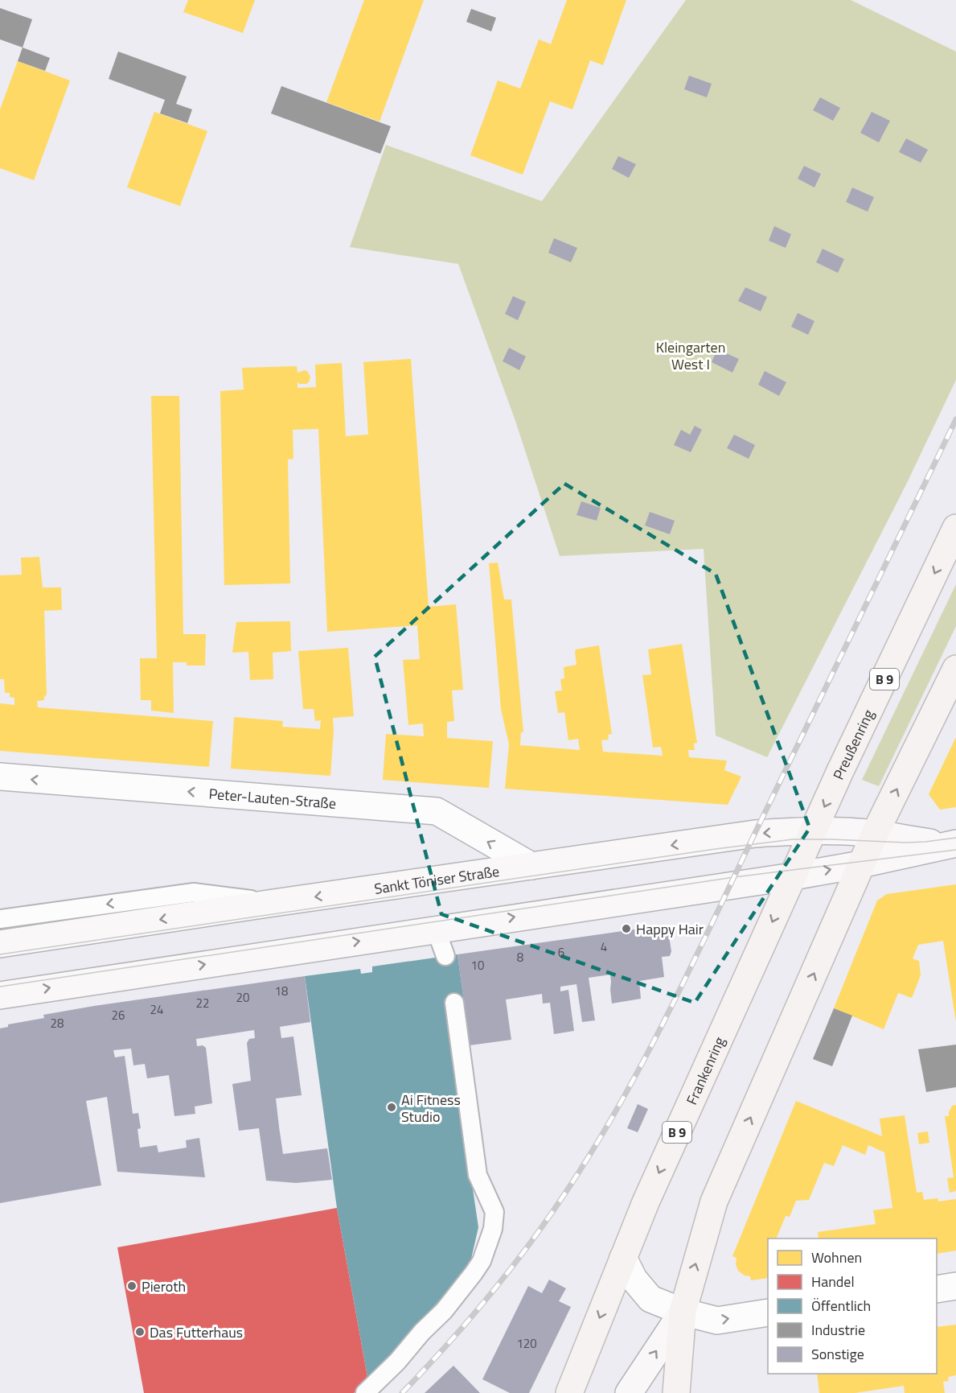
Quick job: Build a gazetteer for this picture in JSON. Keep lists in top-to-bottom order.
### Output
{
  "streets": {
    "main road": [
      "B 9",
      "Preußenring",
      "Sankt Töniser Straße",
      "Frankenring"
    ],
    "street": ["Peter-Lauten-Straße"]
  },
  "crossings": [
    ["Preußenring", "Sankt Töniser Straße"],
    ["Preußenring", "Frankenring"],
    ["Peter-Lauten-Straße", "Sankt Töniser Straße"],
    ["Sankt Töniser Straße", "Frankenring"]
  ],
  "one_way": ["Peter-Lauten-Straße"],
  "parks": ["Kleingarten West I"],
  "places": [
    "Happy Hair",
    "Ai Fitness Studio",
    "Pieroth",
    "Das Futterhaus"
  ],
  "house_numbers": [
    "4",
    "6",
    "8",
    "10",
    "18",
    "20",
    "22",
    "24",
    "26",
    "28",
    "120"
  ],
  "legend": [
    "Wohnen",
    "Handel",
    "Öffentlich",
    "Industrie",
    "Sonstige"
  ]
}
